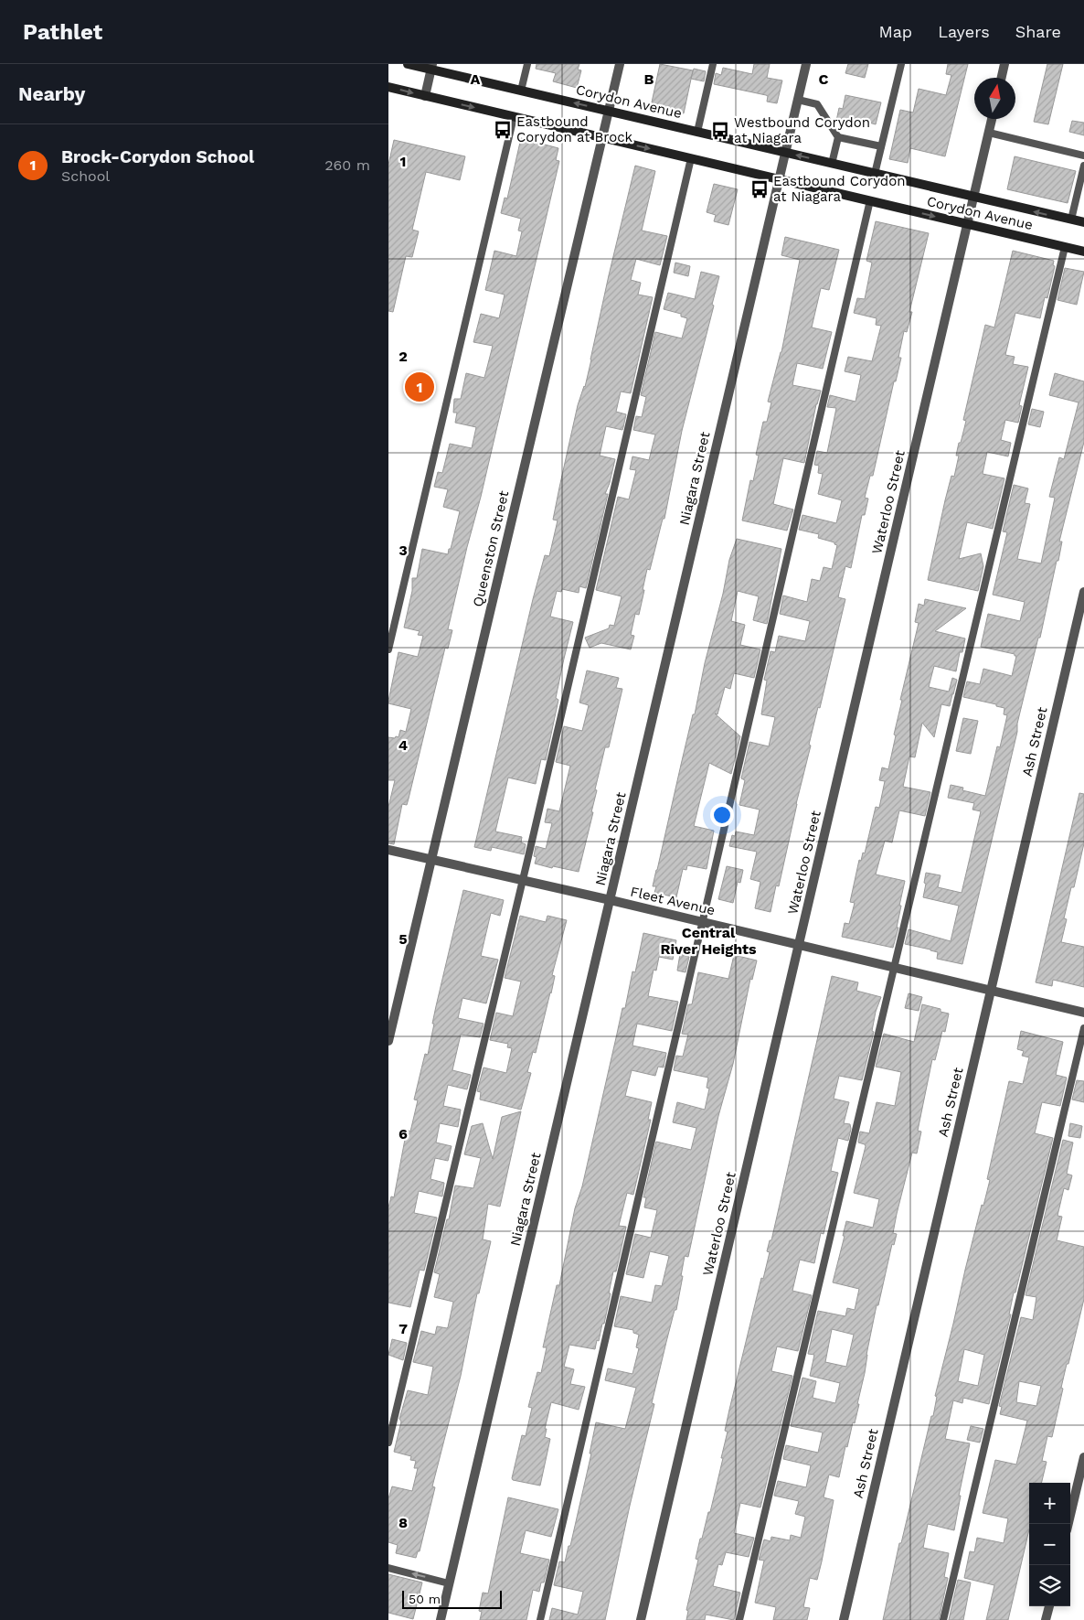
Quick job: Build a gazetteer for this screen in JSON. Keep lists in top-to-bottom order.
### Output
{
  "streets": {
    "main road": ["Corydon Avenue"],
    "street": [
      "Niagara Street",
      "Waterloo Street",
      "Queenston Street",
      "Ash Street",
      "Fleet Avenue"
    ]
  },
  "crossings": [
    ["Corydon Avenue", "Niagara Street"],
    ["Corydon Avenue", "Waterloo Street"],
    ["Corydon Avenue", "Queenston Street"],
    ["Niagara Street", "Fleet Avenue"],
    ["Waterloo Street", "Fleet Avenue"],
    ["Queenston Street", "Fleet Avenue"],
    ["Ash Street", "Fleet Avenue"]
  ],
  "districts": ["Central River Heights"],
  "places": {
    "bus stop": ["Eastbound Corydon at Brock", "Westbound Corydon at Niagara", "Eastbound Corydon at Niagara"]
  },
  "scale_bar": "50 m",
  "north": "top",
  "page": {
    "header": "Pathlet",
    "nav": ["Map", "Layers", "Share"],
    "heading": "Nearby",
    "list": [
      {
        "mark": "1",
        "name": "Brock-Corydon School",
        "note": "School",
        "value": "260 m"
      }
    ],
    "pins": "1",
    "map_buttons": ["+", "−"],
    "scale": "50 m"
  },
  "grid": {
    "columns": ["A", "B", "C"],
    "rows": [
      "1",
      "2",
      "3",
      "4",
      "5",
      "6",
      "7",
      "8"
    ]
  }
}
